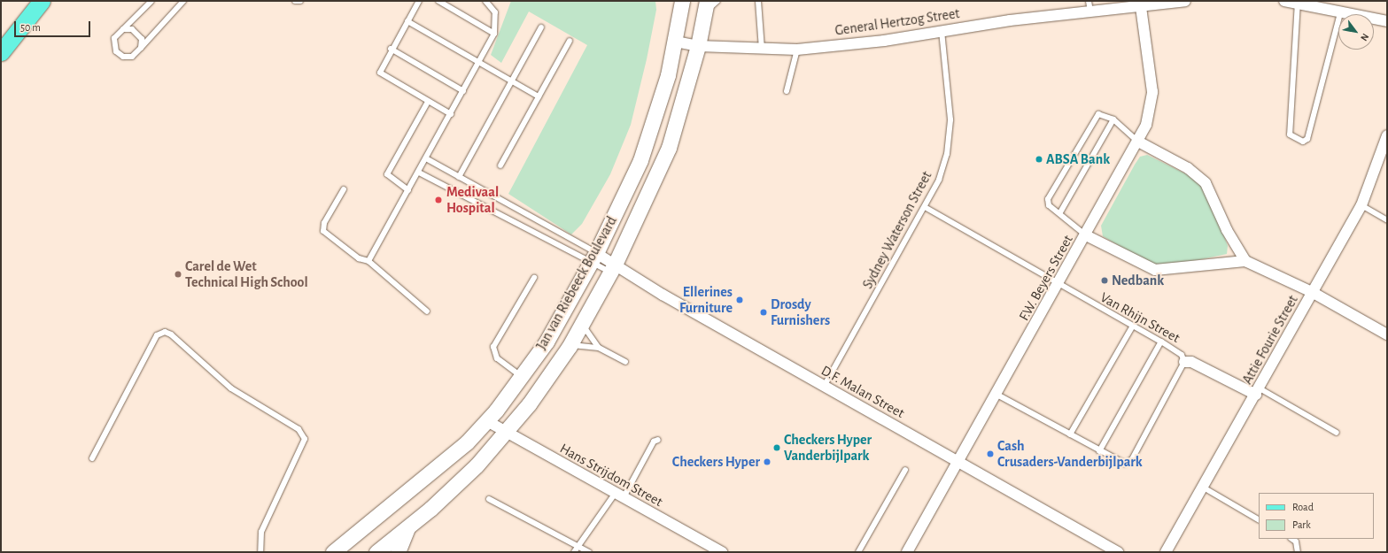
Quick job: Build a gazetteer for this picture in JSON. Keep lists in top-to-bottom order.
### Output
{
  "streets": {
    "street": [
      "General Hertzog Street",
      "F.W. Beyers Street",
      "Jan van Riebeeck Boulevard",
      "Attie Fourie Street",
      "D.F. Malan Street",
      "Hans Strijdom Street"
    ],
    "lane": ["Sydney Waterson Street", "Van Rhijn Street"]
  },
  "crossings": [
    ["General Hertzog Street", "Sydney Waterson Street"],
    ["General Hertzog Street", "F.W. Beyers Street"],
    ["General Hertzog Street", "Jan van Riebeeck Boulevard"],
    ["Sydney Waterson Street", "Van Rhijn Street"],
    ["Sydney Waterson Street", "D.F. Malan Street"],
    ["F.W. Beyers Street", "Van Rhijn Street"],
    ["F.W. Beyers Street", "D.F. Malan Street"],
    ["Jan van Riebeeck Boulevard", "D.F. Malan Street"],
    ["Jan van Riebeeck Boulevard", "Hans Strijdom Street"]
  ],
  "places": [
    "ABSA Bank",
    "Medivaal Hospital",
    "Carel de Wet Technical High School",
    "Nedbank",
    "Ellerines Furniture",
    "Drosdy Furnishers",
    "Checkers Hyper Vanderbijlpark",
    "Cash Crusaders-Vanderbijlpark",
    "Checkers Hyper"
  ],
  "legend": ["Road", "Park"],
  "scale_bar": "50 m",
  "north": "bottom right"
}
